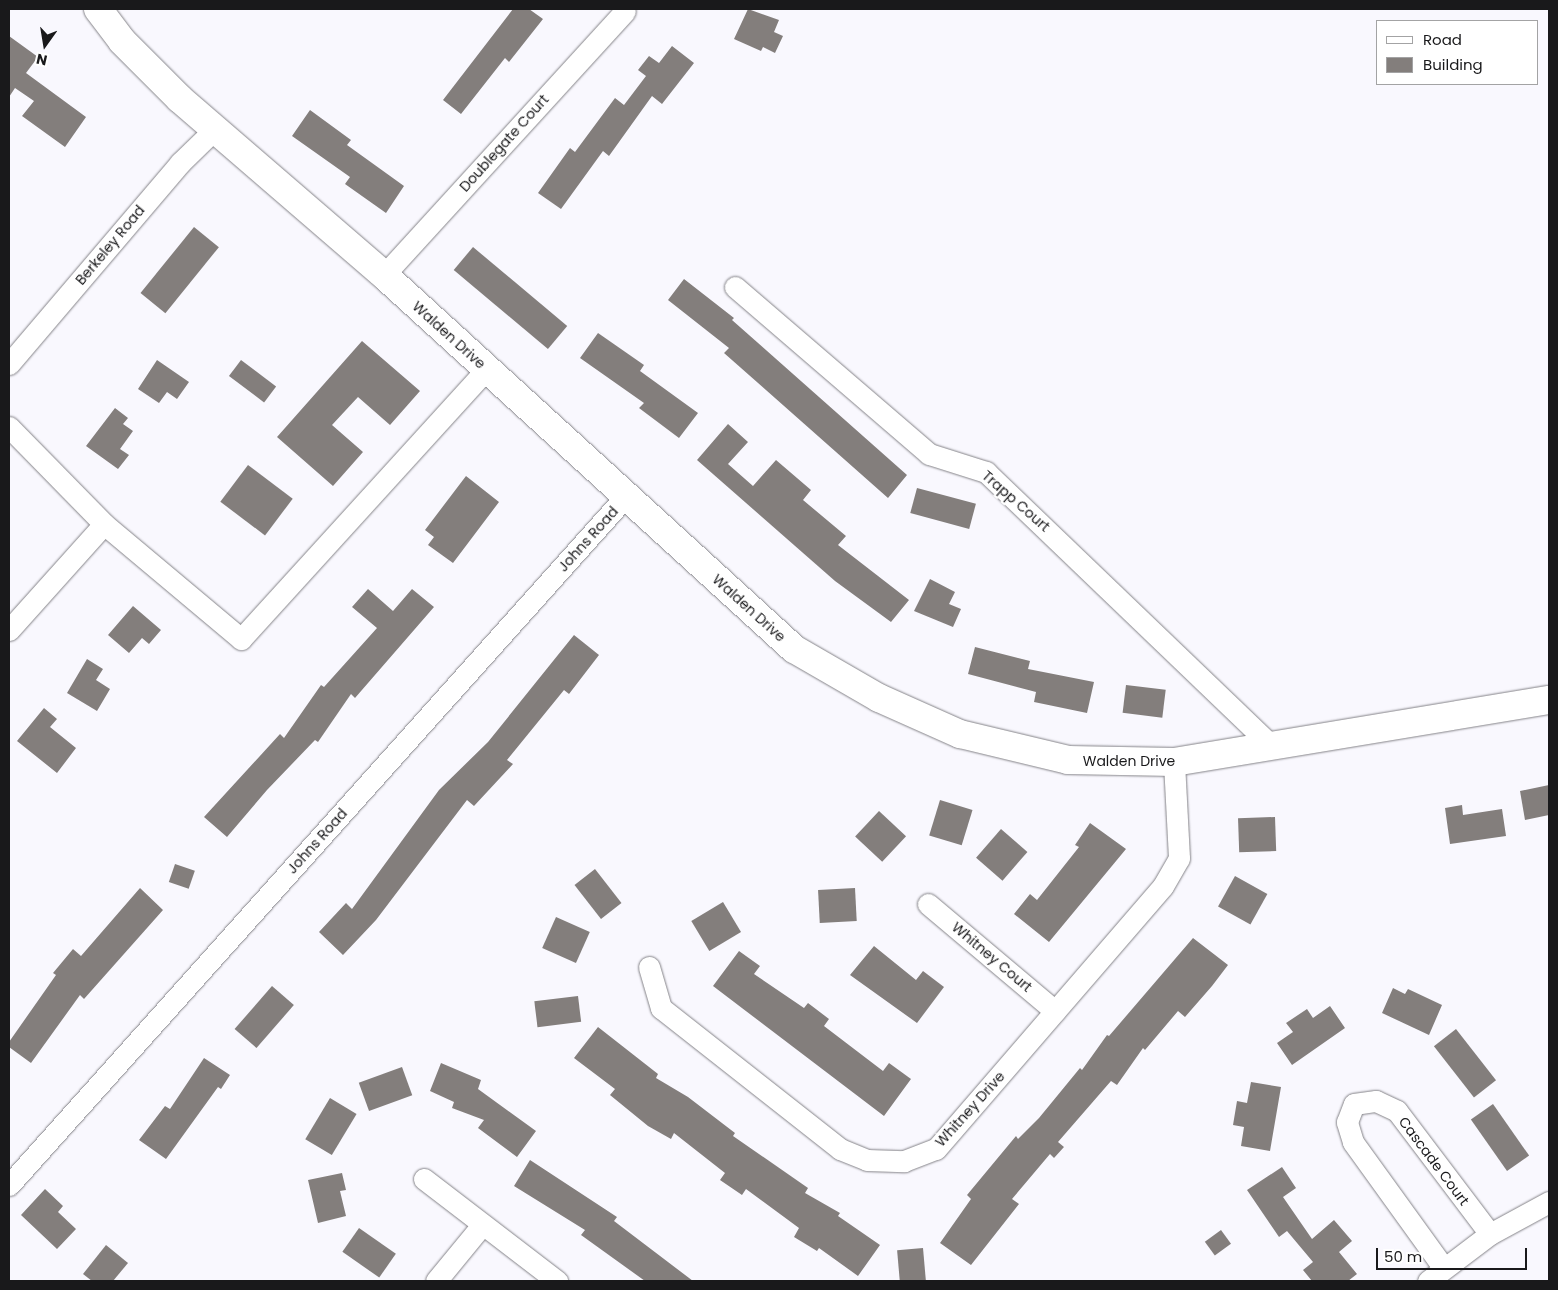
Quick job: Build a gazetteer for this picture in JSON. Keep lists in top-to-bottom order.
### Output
{
  "streets": {
    "street": [
      "Doublegate Court",
      "Berkeley Road",
      "Walden Drive",
      "Trapp Court",
      "Johns Road",
      "Whitney Court",
      "Whitney Drive",
      "Cascade Court"
    ]
  },
  "crossings": [
    ["Doublegate Court", "Walden Drive"],
    ["Berkeley Road", "Walden Drive"],
    ["Walden Drive", "Trapp Court"],
    ["Walden Drive", "Johns Road"],
    ["Walden Drive", "Whitney Drive"],
    ["Whitney Court", "Whitney Drive"]
  ],
  "legend": ["Road", "Building"],
  "scale_bar": "50 m",
  "north": "bottom"
}
